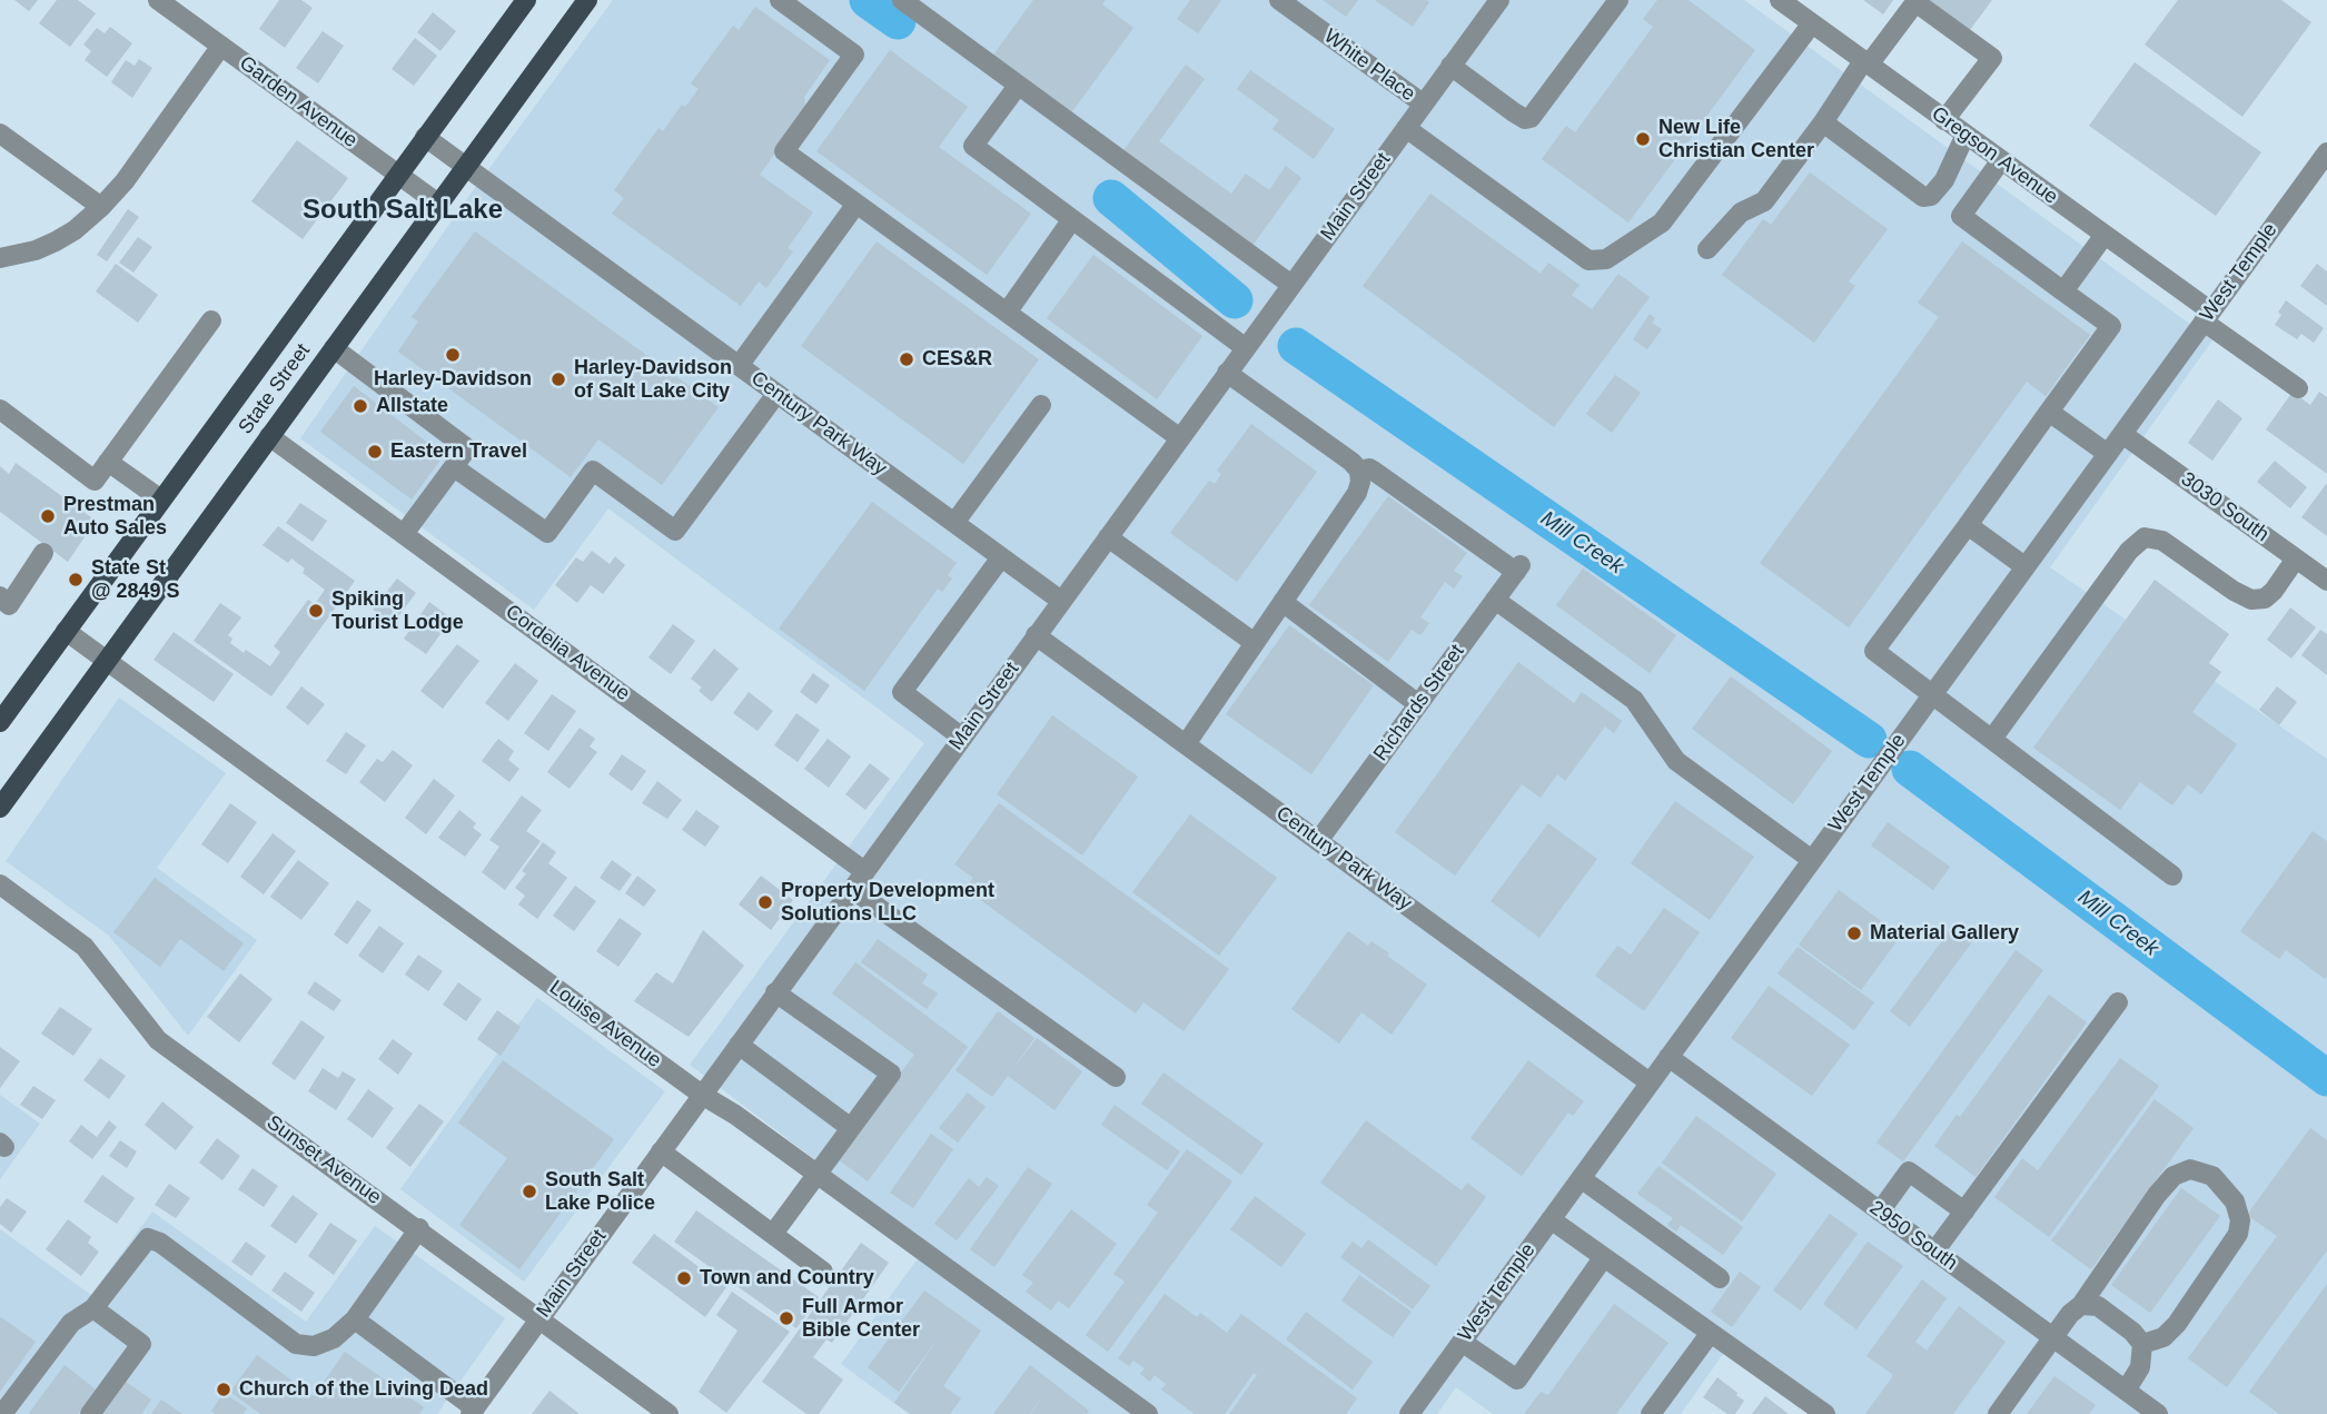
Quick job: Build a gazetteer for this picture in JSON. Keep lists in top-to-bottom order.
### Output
{
  "streets": {
    "main road": ["State Street"],
    "street": [
      "White Place",
      "Garden Avenue",
      "Gregson Avenue",
      "Main Street",
      "West Temple",
      "Century Park Way",
      "3030 South",
      "Cordelia Avenue",
      "Richards Street",
      "Louise Avenue",
      "Sunset Avenue",
      "2950 South"
    ]
  },
  "crossings": [
    ["White Place", "Main Street"],
    ["Garden Avenue", "State Street"],
    ["Gregson Avenue", "West Temple"],
    ["Main Street", "Century Park Way"],
    ["Main Street", "Cordelia Avenue"],
    ["Main Street", "Louise Avenue"],
    ["Main Street", "Sunset Avenue"],
    ["West Temple", "Century Park Way"],
    ["West Temple", "3030 South"],
    ["West Temple", "2950 South"],
    ["State Street", "Century Park Way"],
    ["State Street", "Cordelia Avenue"],
    ["State Street", "Louise Avenue"],
    ["Century Park Way", "Richards Street"]
  ],
  "districts": ["South Salt Lake"],
  "water": ["Mill Creek"],
  "places": [
    "New Life Christian Center",
    "Harley-Davidson",
    "CES&R",
    "Harley-Davidson of Salt Lake City",
    "Allstate",
    "Eastern Travel",
    "Prestman Auto Sales",
    "State St @ 2849 S",
    "Spiking Tourist Lodge",
    "Property Development Solutions LLC",
    "Material Gallery",
    "South Salt Lake Police",
    "Town and Country",
    "Full Armor Bible Center",
    "Church of the Living Dead"
  ]
}
